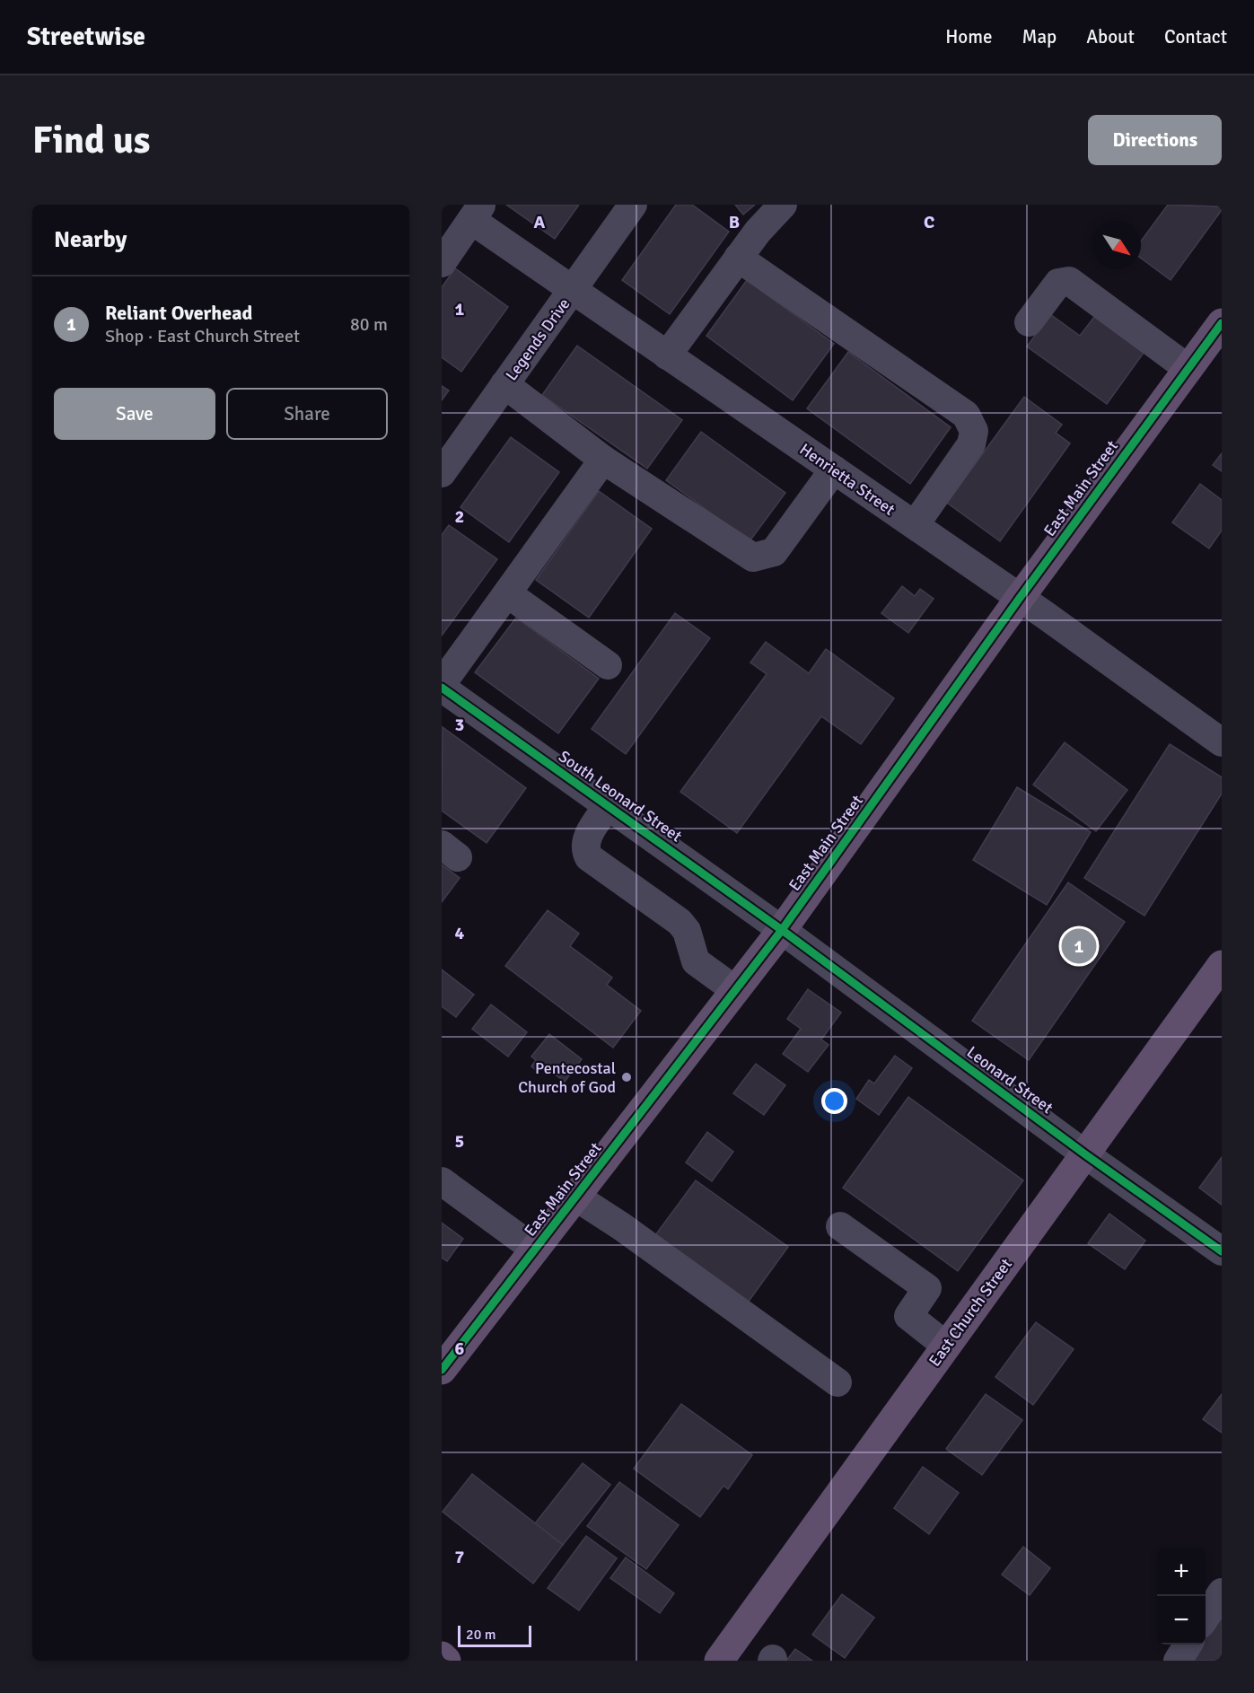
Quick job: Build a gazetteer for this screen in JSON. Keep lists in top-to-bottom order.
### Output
{
  "streets": {
    "main road": ["East Main Street", "East Church Street"],
    "street": [
      "Legends Drive",
      "Henrietta Street",
      "South Leonard Street",
      "Leonard Street"
    ]
  },
  "crossings": [
    ["Legends Drive", "Henrietta Street"],
    ["Henrietta Street", "East Main Street"],
    ["East Main Street", "South Leonard Street"],
    ["East Main Street", "Leonard Street"],
    ["South Leonard Street", "Leonard Street"],
    ["Leonard Street", "East Church Street"]
  ],
  "places": ["Pentecostal Church of God"],
  "scale_bar": "20 m",
  "north": "bottom right",
  "page": {
    "header": "Streetwise",
    "nav": [
      "Home",
      "Map",
      "About",
      "Contact"
    ],
    "buttons": [
      "Directions",
      ["Save", "Share"]
    ],
    "title": "Find us",
    "heading": "Nearby",
    "list": [
      {
        "mark": "1",
        "name": "Reliant Overhead",
        "note": "Shop · East Church Street",
        "value": "80 m"
      }
    ],
    "pins": "1",
    "map_buttons": ["+", "−"],
    "scale": "20 m"
  },
  "grid": {
    "columns": ["A", "B", "C"],
    "rows": [
      "1",
      "2",
      "3",
      "4",
      "5",
      "6",
      "7"
    ]
  }
}
